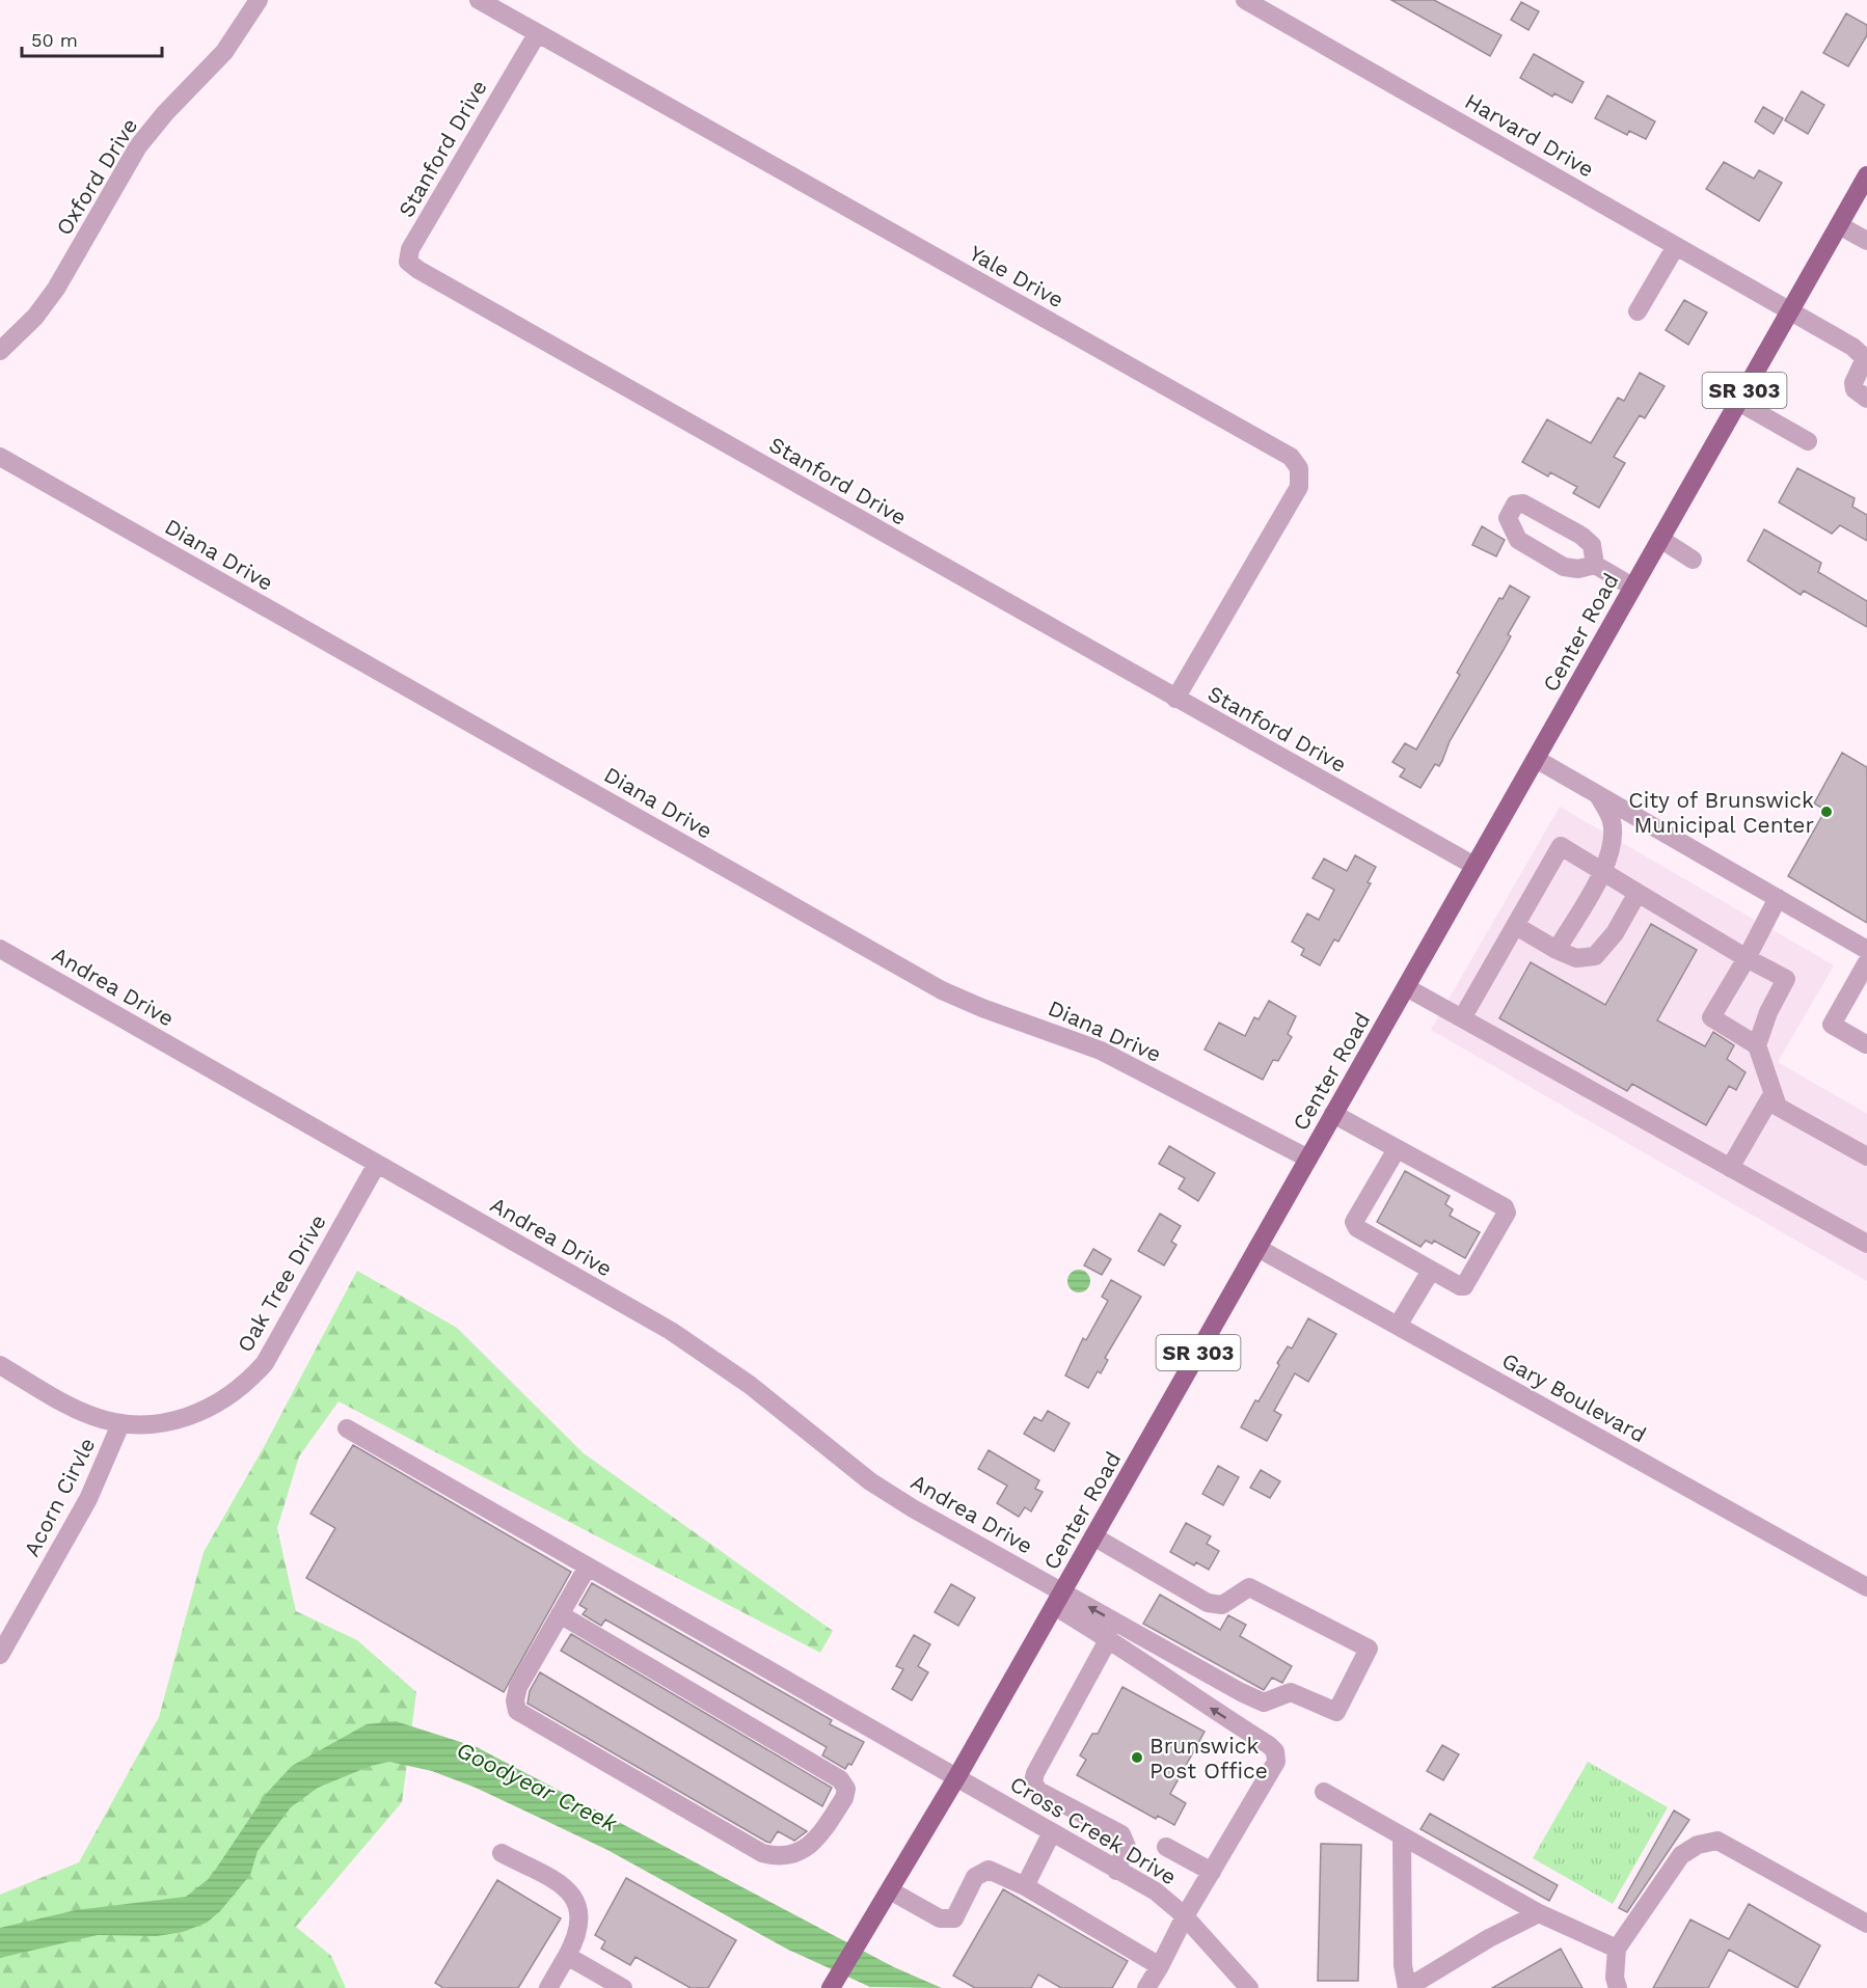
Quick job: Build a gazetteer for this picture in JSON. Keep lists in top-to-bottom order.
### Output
{
  "streets": {
    "main road": ["SR 303", "Center Road"],
    "street": [
      "Harvard Drive",
      "Stanford Drive",
      "Oxford Drive",
      "Yale Drive",
      "Diana Drive",
      "Andrea Drive",
      "Oak Tree Drive",
      "Gary Boulevard",
      "Acorn Cirvle",
      "Cross Creek Drive"
    ]
  },
  "crossings": [
    ["Harvard Drive", "Center Road"],
    ["Stanford Drive", "Yale Drive"],
    ["Stanford Drive", "Center Road"],
    ["Diana Drive", "Center Road"],
    ["Center Road", "Andrea Drive"],
    ["Center Road", "Gary Boulevard"],
    ["Center Road", "Cross Creek Drive"],
    ["Andrea Drive", "Oak Tree Drive"],
    ["Oak Tree Drive", "Acorn Cirvle"]
  ],
  "water": ["Goodyear Creek"],
  "places": ["City of Brunswick Municipal Center", "Brunswick Post Office"],
  "scale_bar": "50 m"
}
